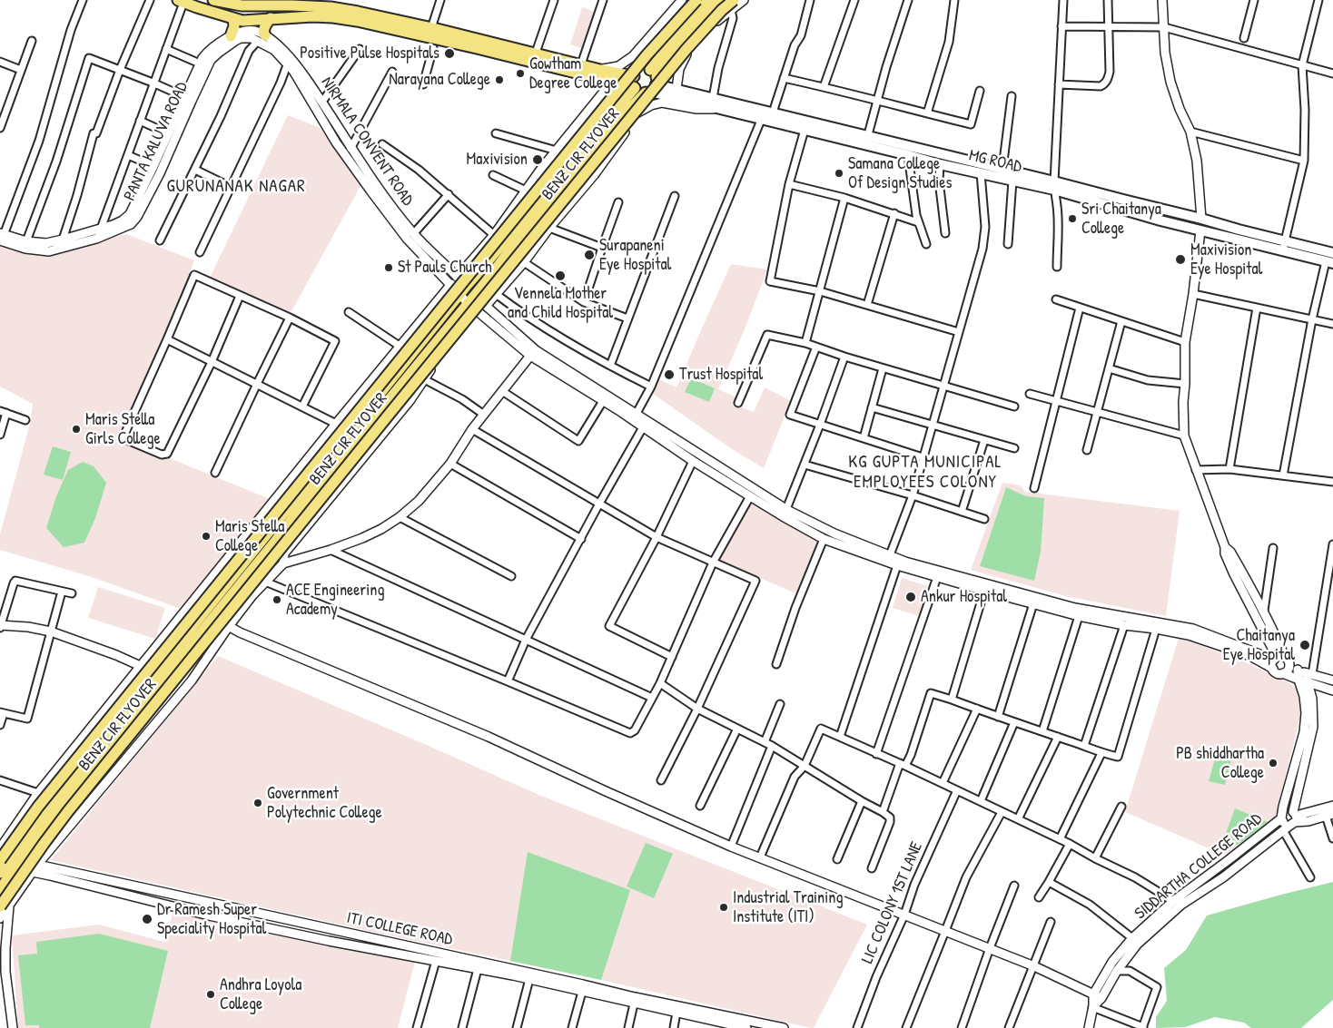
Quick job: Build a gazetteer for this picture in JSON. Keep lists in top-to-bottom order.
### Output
{
  "streets": {
    "main road": ["BENZ CIR FLYOVER", "MG ROAD"],
    "street": [
      "PANTA KALUVA ROAD",
      "NIRMALA CONVENT ROAD",
      "SIDDARTHA COLLEGE ROAD",
      "LIC COLONY 1ST LANE",
      "ITI COLLEGE ROAD"
    ]
  },
  "crossings": [
    ["PANTA KALUVA ROAD", "NIRMALA CONVENT ROAD"],
    ["BENZ CIR FLYOVER", "ITI COLLEGE ROAD"]
  ],
  "districts": ["GURUNANAK NAGAR", "KG GUPTA MUNICIPAL EMPLOYEES COLONY"],
  "places": [
    "Positive Pulse Hospitals",
    "Gowtham Degree College",
    "Narayana College",
    "Maxivision",
    "Samana College Of Design Studies",
    "Sri Chaitanya College",
    "Surapaneni Eye Hospital",
    "Maxivision Eye Hospital",
    "St Pauls Church",
    "Vennela Mother and Child Hospital",
    "Trust Hospital",
    "Maris Stella Girls College",
    "Maris Stella College",
    "Ankur Hospital",
    "ACE Engineering Academy",
    "Chaitanya Eye Hospital",
    "PB shiddhartha College",
    "Government Polytechnic College",
    "Industrial Training Institute (ITI)",
    "Dr Ramesh Super Speciality Hospital",
    "Andhra Loyola College"
  ]
}
